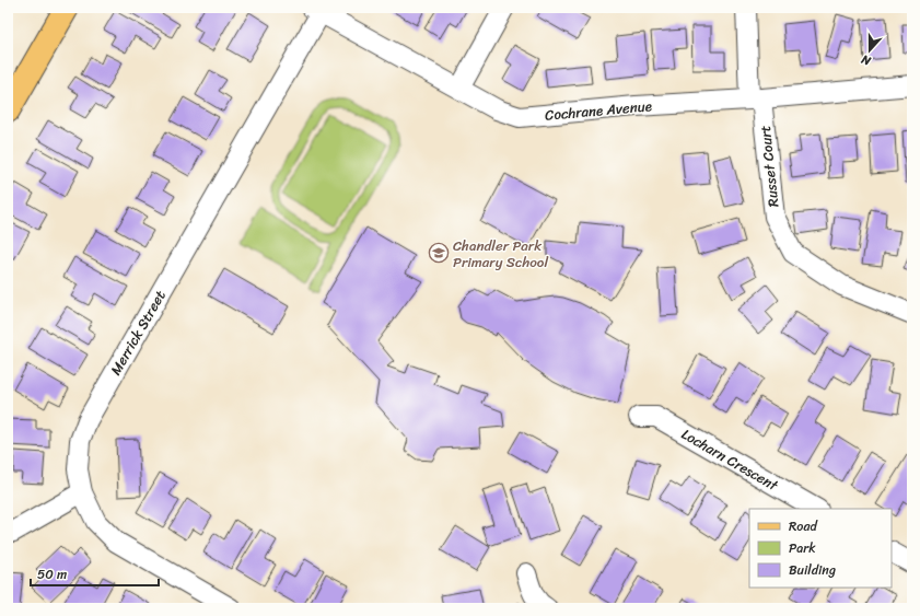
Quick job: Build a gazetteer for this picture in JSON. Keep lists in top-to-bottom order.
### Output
{
  "streets": {
    "street": [
      "Cochrane Avenue",
      "Russet Court",
      "Merrick Street",
      "Locharn Crescent"
    ]
  },
  "crossings": [
    ["Cochrane Avenue", "Russet Court"],
    ["Cochrane Avenue", "Merrick Street"]
  ],
  "places": {
    "school or university": ["Chandler Park Primary School"]
  },
  "legend": ["Road", "Park", "Building"],
  "scale_bar": "50 m",
  "north": "bottom"
}
